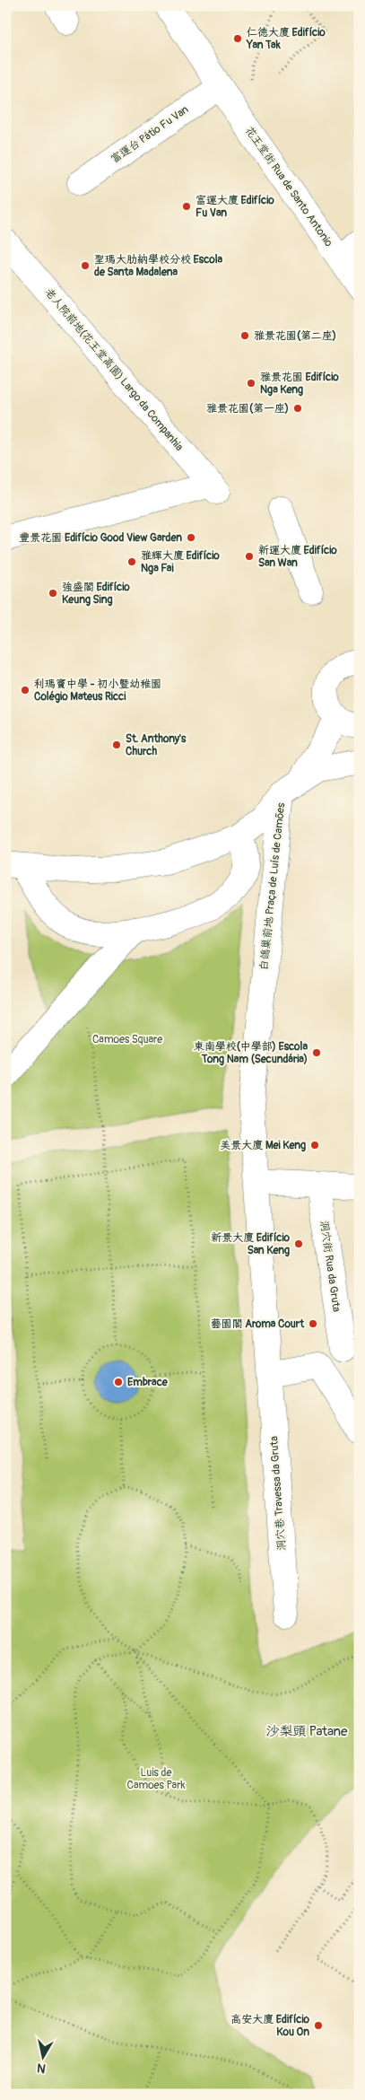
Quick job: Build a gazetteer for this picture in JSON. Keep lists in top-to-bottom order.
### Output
{
  "streets": {
    "street": [
      "富運台 Pátio Fu Van",
      "花王堂街 Rua de Santo Antonio",
      "老人院前地(花王堂高園) Largo da Companhia",
      "白鴿巢前地 Praça de Luís de Camões",
      "洞穴街 Rua da Gruta",
      "洞穴巷 Travessa da Gruta"
    ]
  },
  "crossings": [
    ["富運台 Pátio Fu Van", "花王堂街 Rua de Santo Antonio"],
    ["白鴿巢前地 Praça de Luís de Camões", "洞穴巷 Travessa da Gruta"]
  ],
  "districts": ["沙梨頭 Patane"],
  "parks": ["Camoes Square", "Luis de Camoes Park"],
  "places": [
    "仁德大廈 Edifício Yan Tak",
    "富運大廈 Edifício Fu Van",
    "聖瑪大肋納學校分校 Escola de Santa Madalena",
    "雅景花園(第二座)",
    "雅景花園 Edifício Nga Keng",
    "雅景花園(第一座)",
    "豐景花園 Edifício Good View Garden",
    "新運大廈 Edifício San Wan",
    "雅輝大廈 Edifício Nga Fai",
    "強盛閣 Edifício Keung Sing",
    "利瑪竇中學 - 初小暨幼稚園 Colégio Mateus Ricci",
    "St. Anthony's Church",
    "東南學校(中學部) Escola Tong Nam (Secundária)",
    "美景大廈 Mei Keng",
    "新景大廈 Edifício San Keng",
    "藝園閣 Aroma Court",
    "Embrace",
    "高安大廈 Edifício Kou On"
  ],
  "north": "bottom"
}
